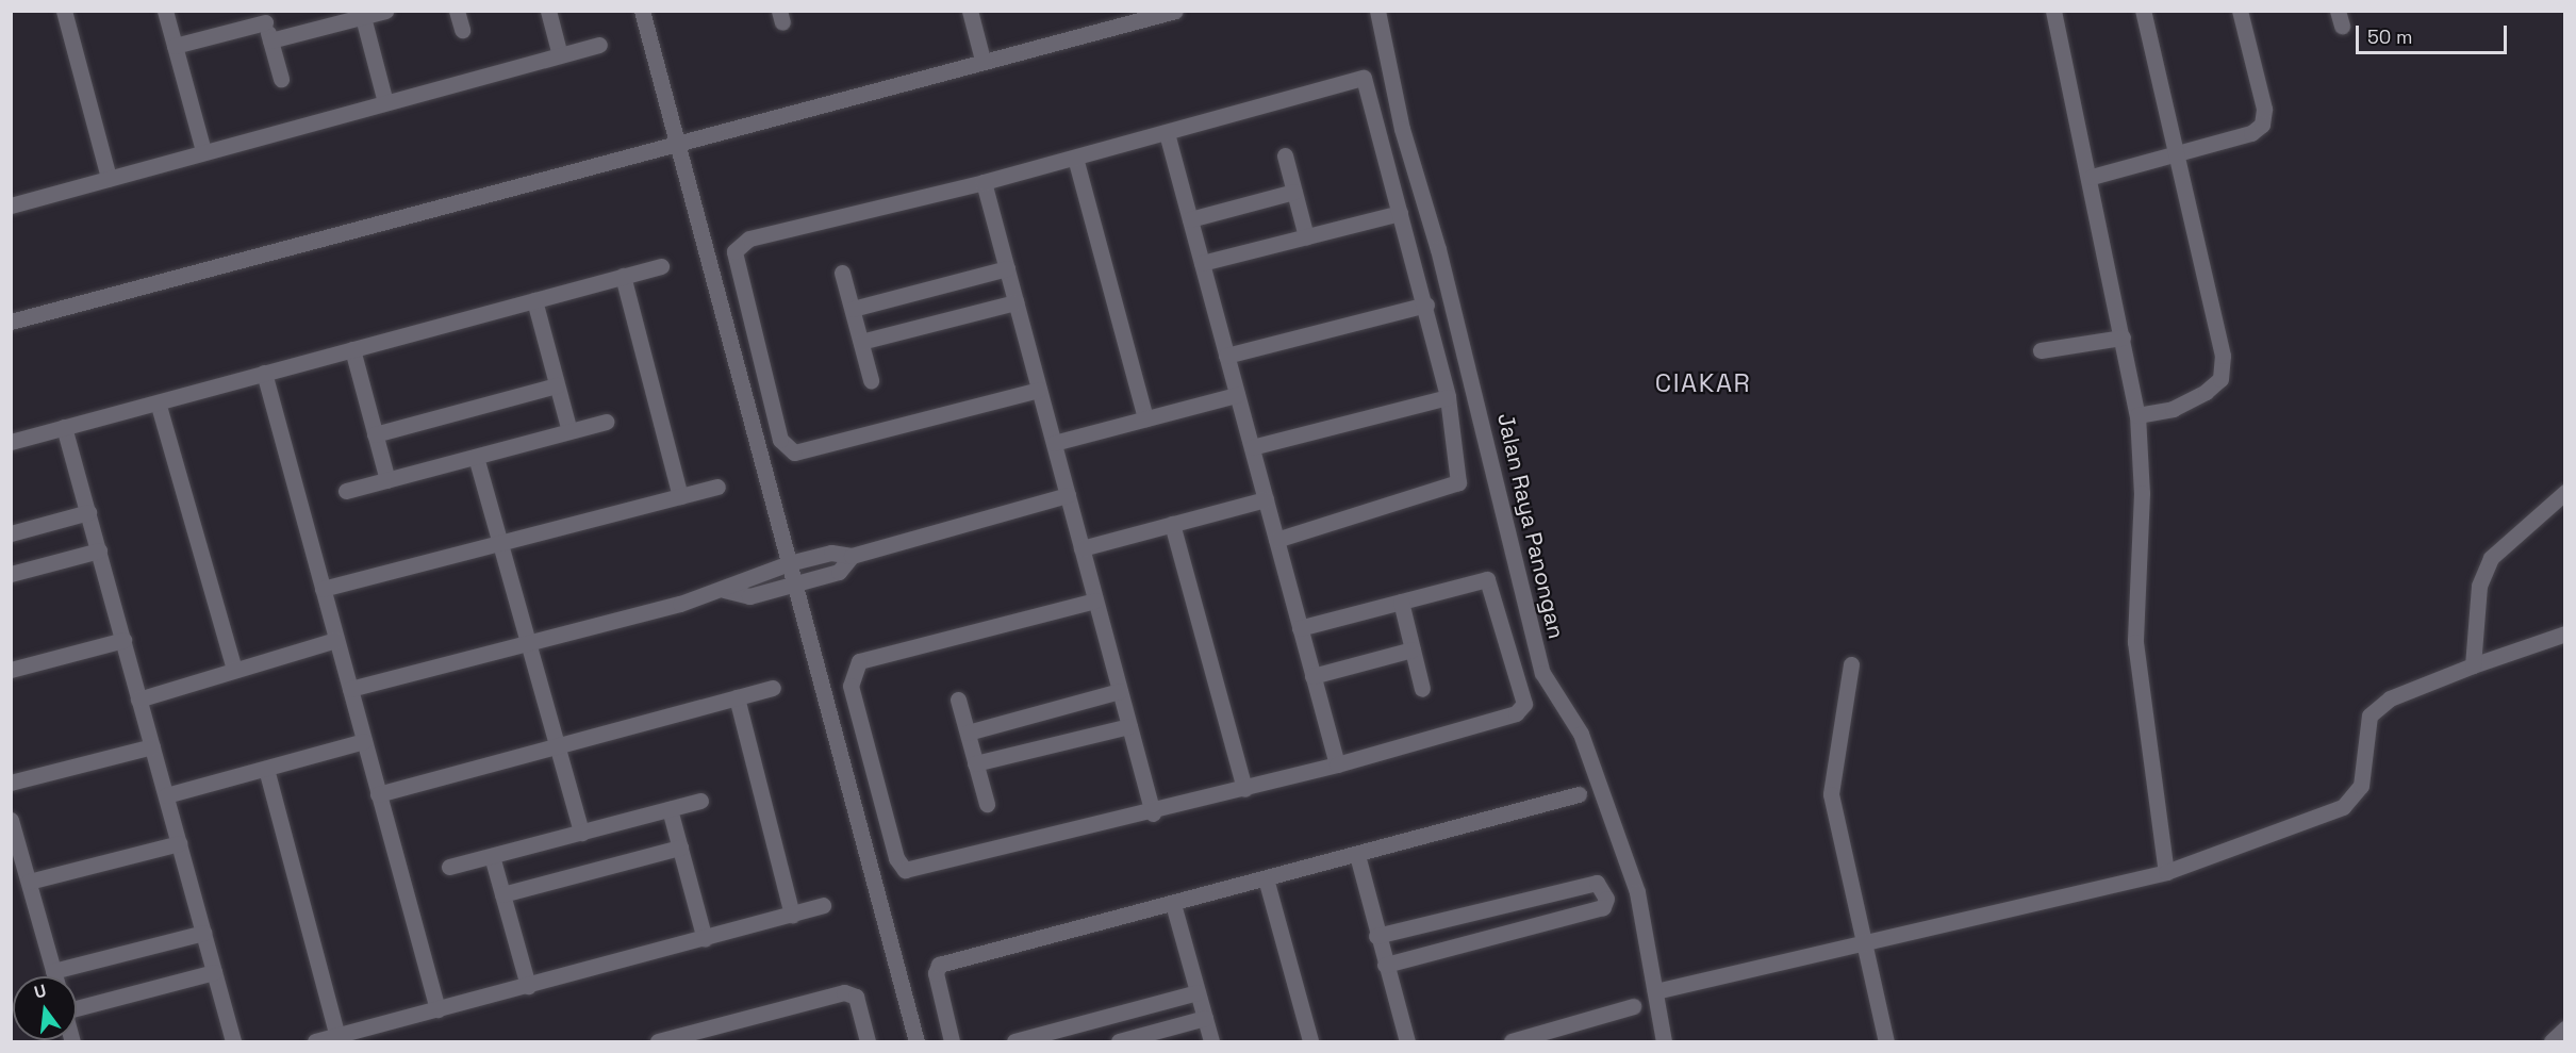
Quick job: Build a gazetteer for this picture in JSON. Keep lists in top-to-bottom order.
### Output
{
  "streets": {
    "street": ["Jalan Raya Panongan"]
  },
  "districts": ["CIAKAR"],
  "scale_bar": "50 m",
  "north": "top"
}
